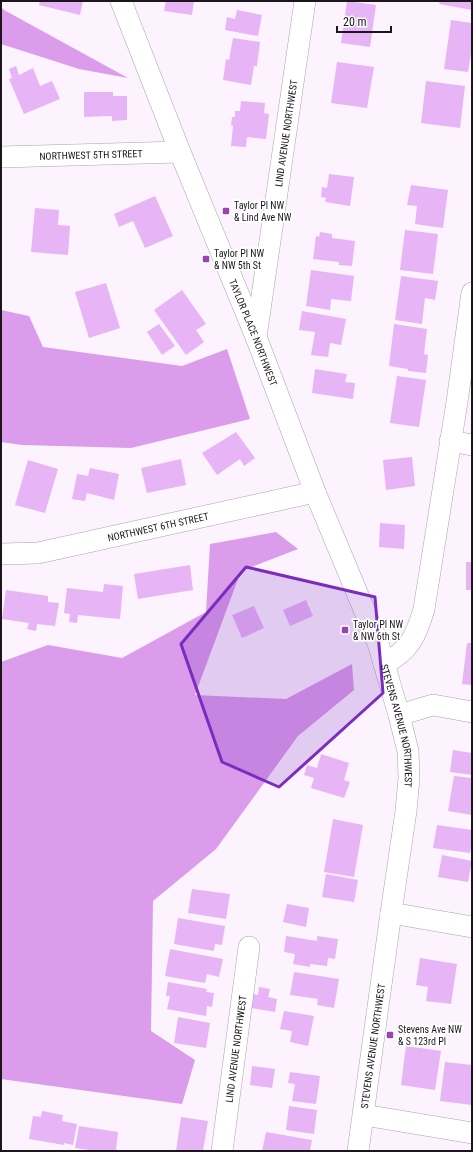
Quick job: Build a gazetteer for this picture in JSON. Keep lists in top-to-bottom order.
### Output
{
  "streets": {
    "street": [
      "LIND AVENUE NORTHWEST",
      "NORTHWEST 5TH STREET",
      "TAYLOR PLACE NORTHWEST",
      "NORTHWEST 6TH STREET",
      "STEVENS AVENUE NORTHWEST"
    ]
  },
  "crossings": [
    ["LIND AVENUE NORTHWEST", "TAYLOR PLACE NORTHWEST"],
    ["NORTHWEST 5TH STREET", "TAYLOR PLACE NORTHWEST"],
    ["TAYLOR PLACE NORTHWEST", "NORTHWEST 6TH STREET"],
    ["TAYLOR PLACE NORTHWEST", "STEVENS AVENUE NORTHWEST"]
  ],
  "places": {
    "transit": [
      "Taylor Pl NW & Lind Ave NW",
      "Taylor Pl NW & NW 5th St",
      "Taylor Pl NW & NW 6th St",
      "Stevens Ave NW & S 123rd Pl"
    ]
  },
  "scale_bar": "20 m"
}
